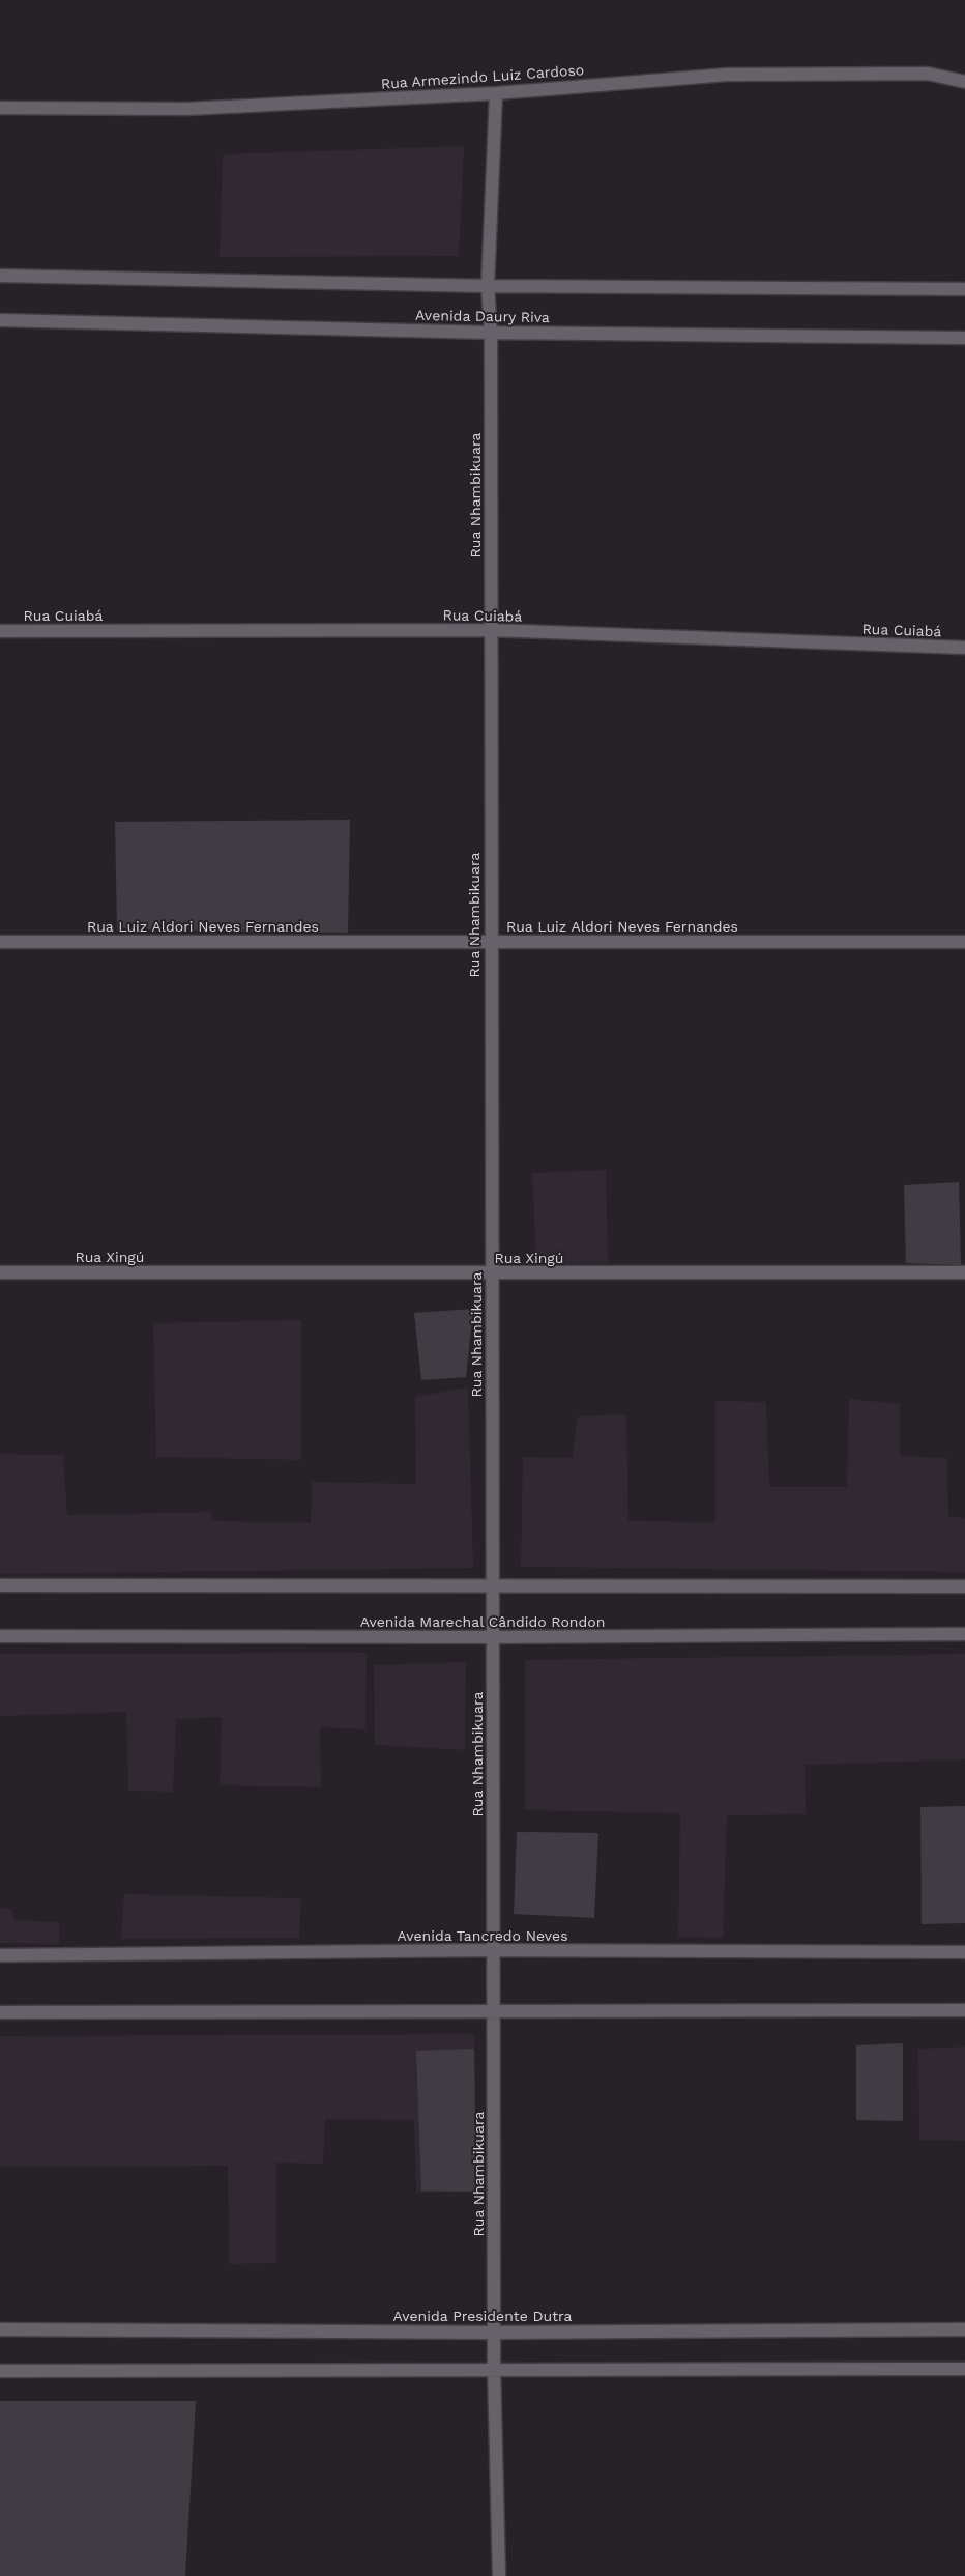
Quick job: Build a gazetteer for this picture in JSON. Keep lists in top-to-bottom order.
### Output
{
  "streets": {
    "street": [
      "Rua Armezindo Luiz Cardoso",
      "Avenida Daury Riva",
      "Rua Nhambikuara",
      "Rua Cuiabá",
      "Rua Luiz Aldori Neves Fernandes",
      "Rua Xingú",
      "Avenida Marechal Cândido Rondon",
      "Avenida Tancredo Neves",
      "Avenida Presidente Dutra"
    ]
  },
  "crossings": [
    ["Rua Armezindo Luiz Cardoso", "Rua Nhambikuara"],
    ["Avenida Daury Riva", "Rua Nhambikuara"],
    ["Rua Nhambikuara", "Rua Cuiabá"],
    ["Rua Nhambikuara", "Rua Luiz Aldori Neves Fernandes"],
    ["Rua Nhambikuara", "Rua Xingú"],
    ["Rua Nhambikuara", "Avenida Marechal Cândido Rondon"],
    ["Rua Nhambikuara", "Avenida Tancredo Neves"],
    ["Rua Nhambikuara", "Avenida Presidente Dutra"]
  ]
}
